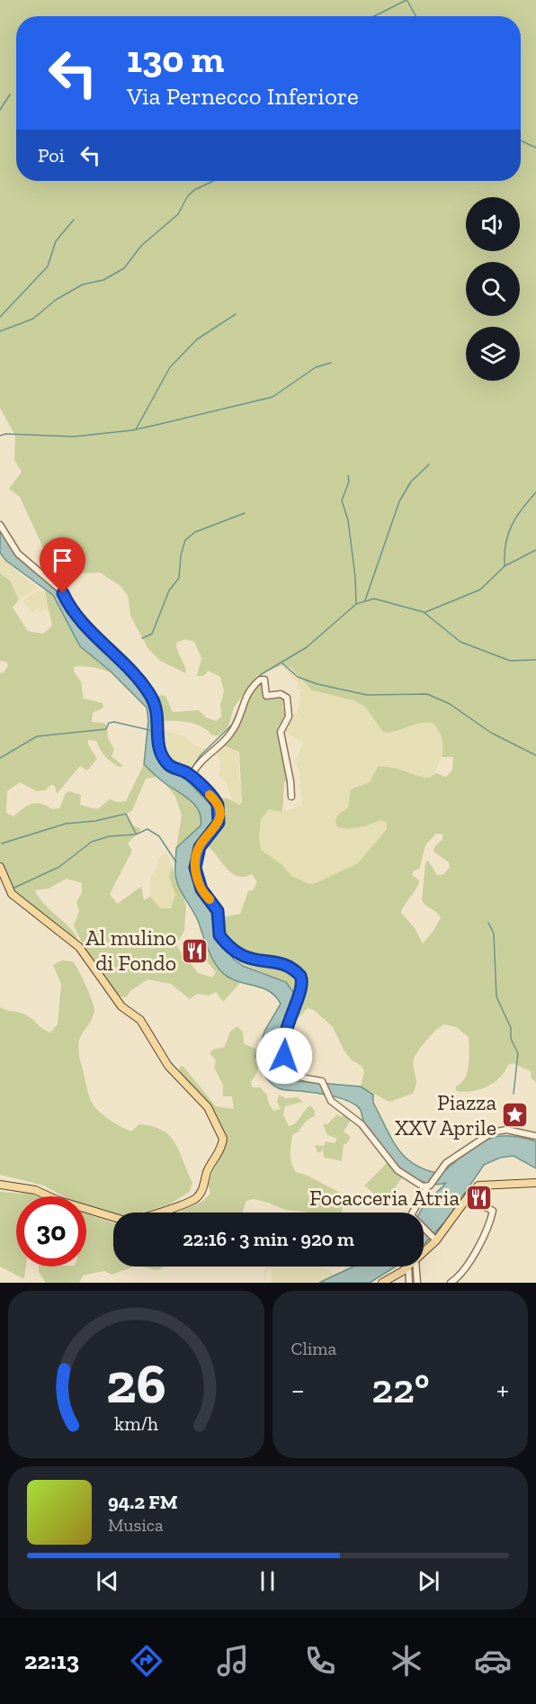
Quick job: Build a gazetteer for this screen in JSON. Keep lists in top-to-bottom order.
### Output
{
  "places": {
    "restaurant": ["Al mulino di Fondo", "Focacceria Atria"],
    "place": ["Piazza XXV Aprile"]
  },
  "page": {
    "turn": ["130 m", "Via Pernecco Inferiore"],
    "then": "Poi",
    "limit": "30",
    "trip": "22:16 · 3 min · 920 m",
    "tile": "Clima",
    "heat": ["−", "22°", "+"],
    "song": ["94.2 FM", "Musica"],
    "tabs": "22:13",
    "gauge": ["26", "km/h"]
  }
}
